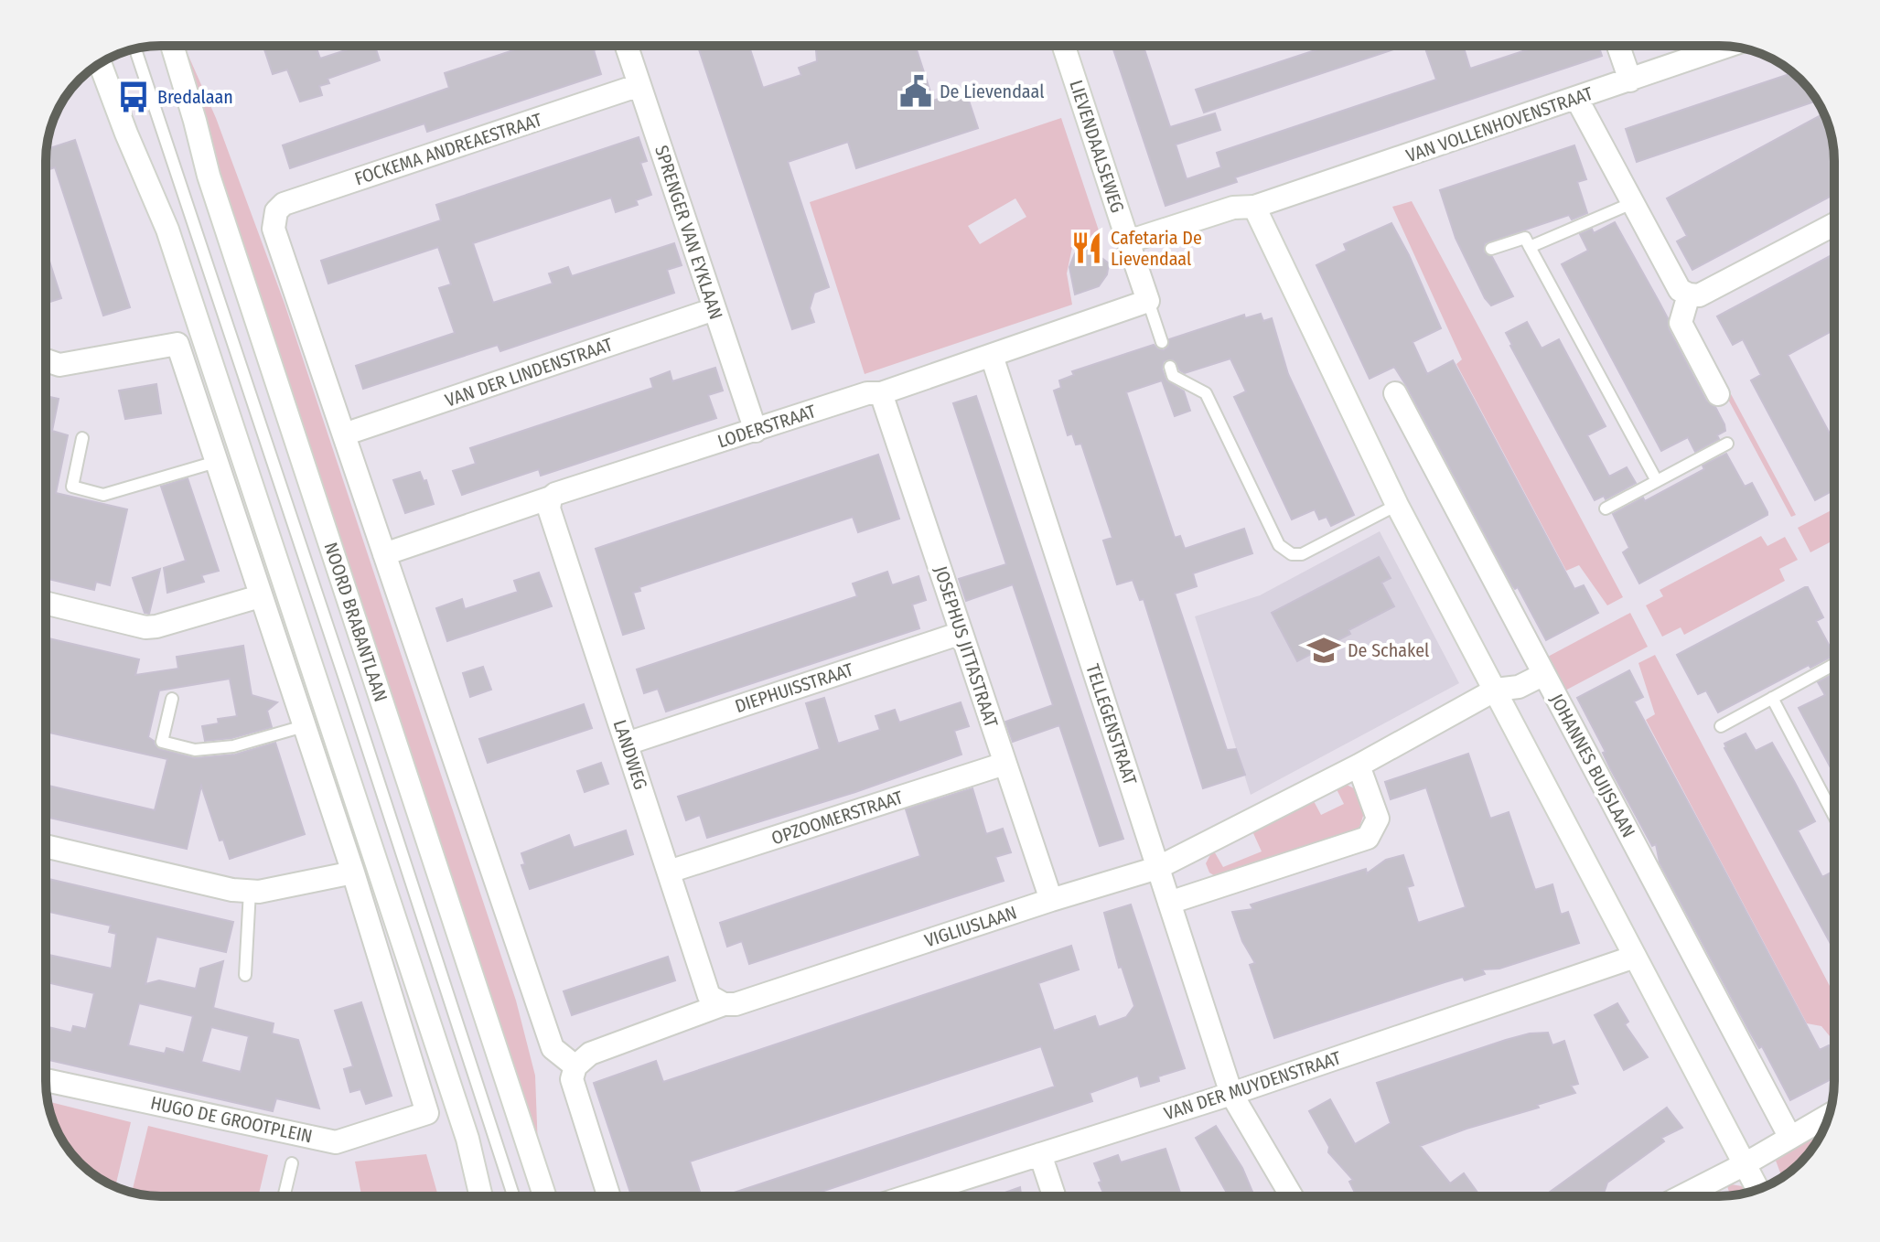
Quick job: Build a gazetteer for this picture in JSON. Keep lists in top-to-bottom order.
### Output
{
  "streets": {
    "street": [
      "VAN VOLLENHOVENSTRAAT",
      "LIEVENDAALSEWEG",
      "FOCKEMA ANDREAESTRAAT",
      "SPRENGER VAN EYKLAAN",
      "VAN DER LINDENSTRAAT",
      "LODERSTRAAT",
      "NOORD BRABANTLAAN",
      "JOSEPHUS JITTASTRAAT",
      "DIEPHUISSTRAAT",
      "TELLEGENSTRAAT",
      "LANDWEG",
      "JOHANNES BUIJSLAAN",
      "OPZOOMERSTRAAT",
      "VIGLIUSLAAN",
      "VAN DER MUYDENSTRAAT",
      "HUGO DE GROOTPLEIN"
    ]
  },
  "crossings": [
    ["LIEVENDAALSEWEG", "LODERSTRAAT"],
    ["FOCKEMA ANDREAESTRAAT", "SPRENGER VAN EYKLAAN"],
    ["FOCKEMA ANDREAESTRAAT", "VAN DER LINDENSTRAAT"],
    ["SPRENGER VAN EYKLAAN", "VAN DER LINDENSTRAAT"],
    ["SPRENGER VAN EYKLAAN", "LODERSTRAAT"],
    ["LODERSTRAAT", "JOSEPHUS JITTASTRAAT"],
    ["LODERSTRAAT", "TELLEGENSTRAAT"],
    ["LODERSTRAAT", "LANDWEG"],
    ["JOSEPHUS JITTASTRAAT", "DIEPHUISSTRAAT"],
    ["JOSEPHUS JITTASTRAAT", "OPZOOMERSTRAAT"],
    ["JOSEPHUS JITTASTRAAT", "VIGLIUSLAAN"],
    ["DIEPHUISSTRAAT", "LANDWEG"],
    ["TELLEGENSTRAAT", "VIGLIUSLAAN"],
    ["TELLEGENSTRAAT", "VAN DER MUYDENSTRAAT"],
    ["LANDWEG", "OPZOOMERSTRAAT"],
    ["LANDWEG", "VIGLIUSLAAN"],
    ["JOHANNES BUIJSLAAN", "VIGLIUSLAAN"]
  ],
  "places": {
    "public building": ["De Lievendaal"],
    "bus stop": ["Bredalaan"],
    "restaurant": ["Cafetaria De Lievendaal"],
    "school or university": ["De Schakel"]
  }
}
